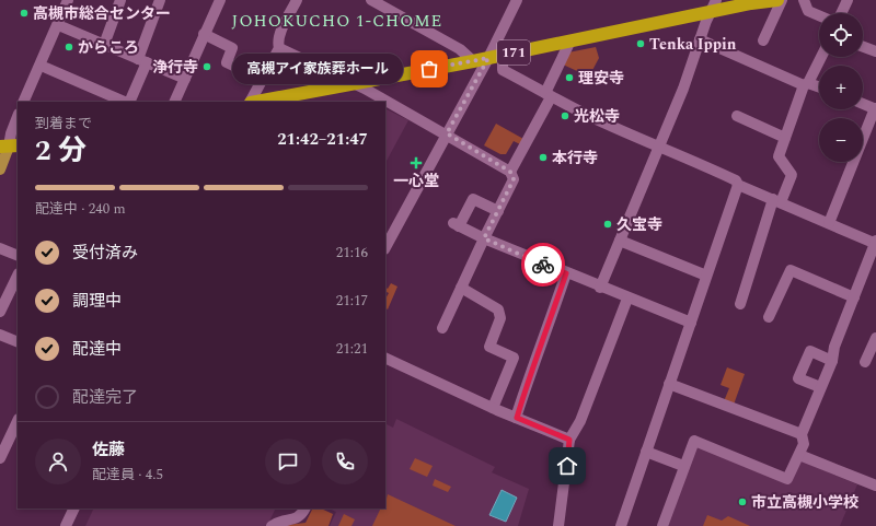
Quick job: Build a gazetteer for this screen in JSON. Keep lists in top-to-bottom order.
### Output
{
  "streets": {
    "highway": ["171"]
  },
  "districts": ["JOHOKUCHO 1-CHOME"],
  "places": {
    "other": [
      "高槻市総合センター",
      "Tenka Ippin",
      "からころ",
      "浄行寺",
      "高槻アイ家族葬ホール",
      "理安寺",
      "光松寺",
      "本行寺",
      "久宝寺",
      "市立高槻小学校"
    ],
    "health": ["一心堂"]
  },
  "page": {
    "map_buttons": ["+", "−"],
    "bubble": "高槻アイ家族葬ホール",
    "heading": ["2 分", "到着まで", "21:42–21:47"],
    "panel": ["佐藤", "配達員 · 4.5"],
    "bar": "配達中 · 240 m",
    "list": [
      ["受付済み", "21:16"],
      ["調理中", "21:17"],
      ["配達中", "21:21"],
      "配達完了"
    ]
  }
}
